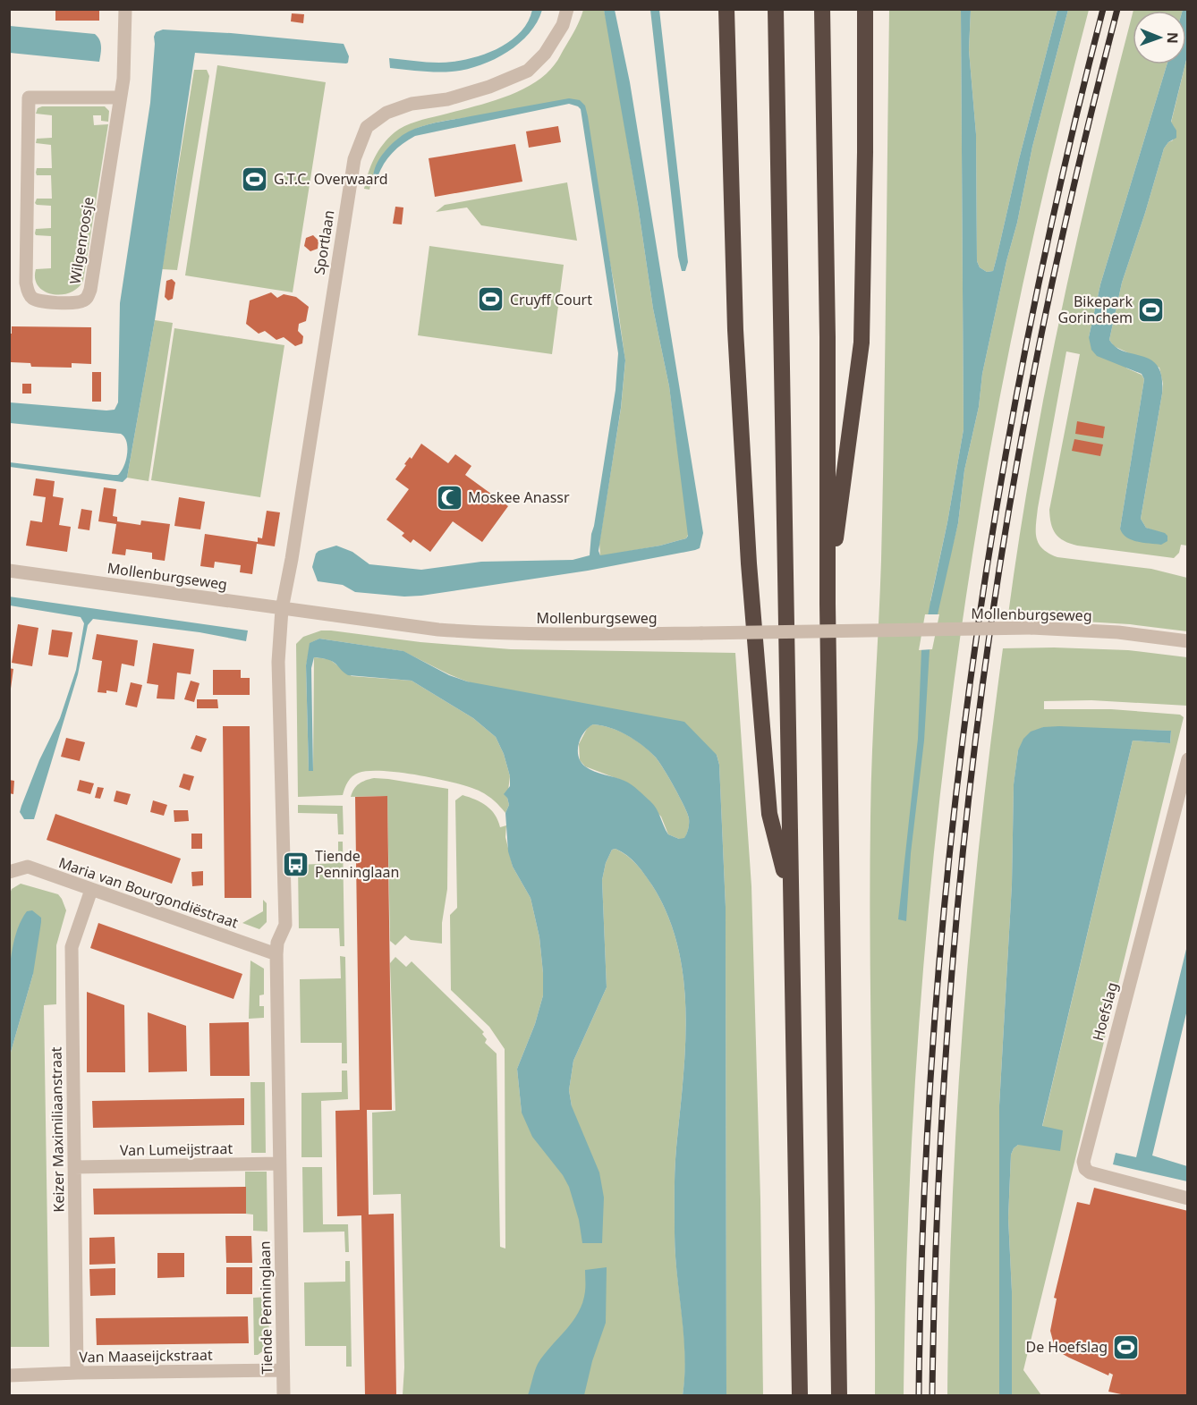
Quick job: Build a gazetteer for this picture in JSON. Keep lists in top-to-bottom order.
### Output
{
  "streets": {
    "street": [
      "Wilgenroosje",
      "Sportlaan",
      "Mollenburgseweg",
      "Maria van Bourgondiëstraat",
      "Hoefslag",
      "Keizer Maximiliaanstraat",
      "Van Lumeijstraat",
      "Tiende Penninglaan",
      "Van Maaseijckstraat"
    ]
  },
  "crossings": [
    ["Sportlaan", "Mollenburgseweg"],
    ["Sportlaan", "Tiende Penninglaan"],
    ["Mollenburgseweg", "Tiende Penninglaan"],
    ["Maria van Bourgondiëstraat", "Keizer Maximiliaanstraat"],
    ["Maria van Bourgondiëstraat", "Tiende Penninglaan"],
    ["Keizer Maximiliaanstraat", "Van Lumeijstraat"],
    ["Keizer Maximiliaanstraat", "Van Maaseijckstraat"],
    ["Van Lumeijstraat", "Tiende Penninglaan"],
    ["Tiende Penninglaan", "Van Maaseijckstraat"]
  ],
  "places": {
    "sports": [
      "G.T.C. Overwaard",
      "Cruyff Court",
      "Bikepark Gorinchem",
      "De Hoefslag"
    ],
    "mosque": ["Moskee Anassr"],
    "bus stop": ["Tiende Penninglaan"]
  },
  "north": "right"
}
